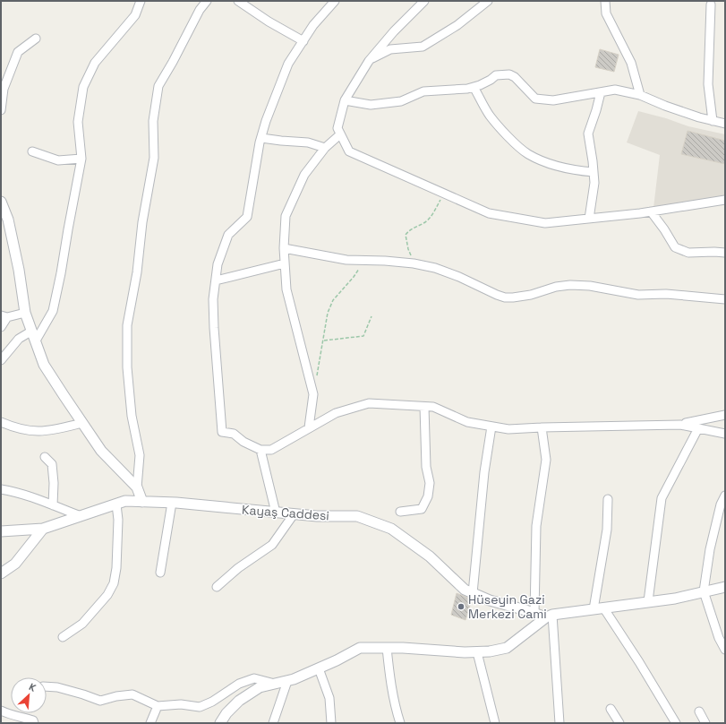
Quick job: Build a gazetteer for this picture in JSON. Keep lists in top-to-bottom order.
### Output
{
  "streets": {
    "street": ["Kayaş Caddesi"]
  },
  "places": ["Hüseyin Gazi Merkezi Cami"],
  "north": "top right"
}
